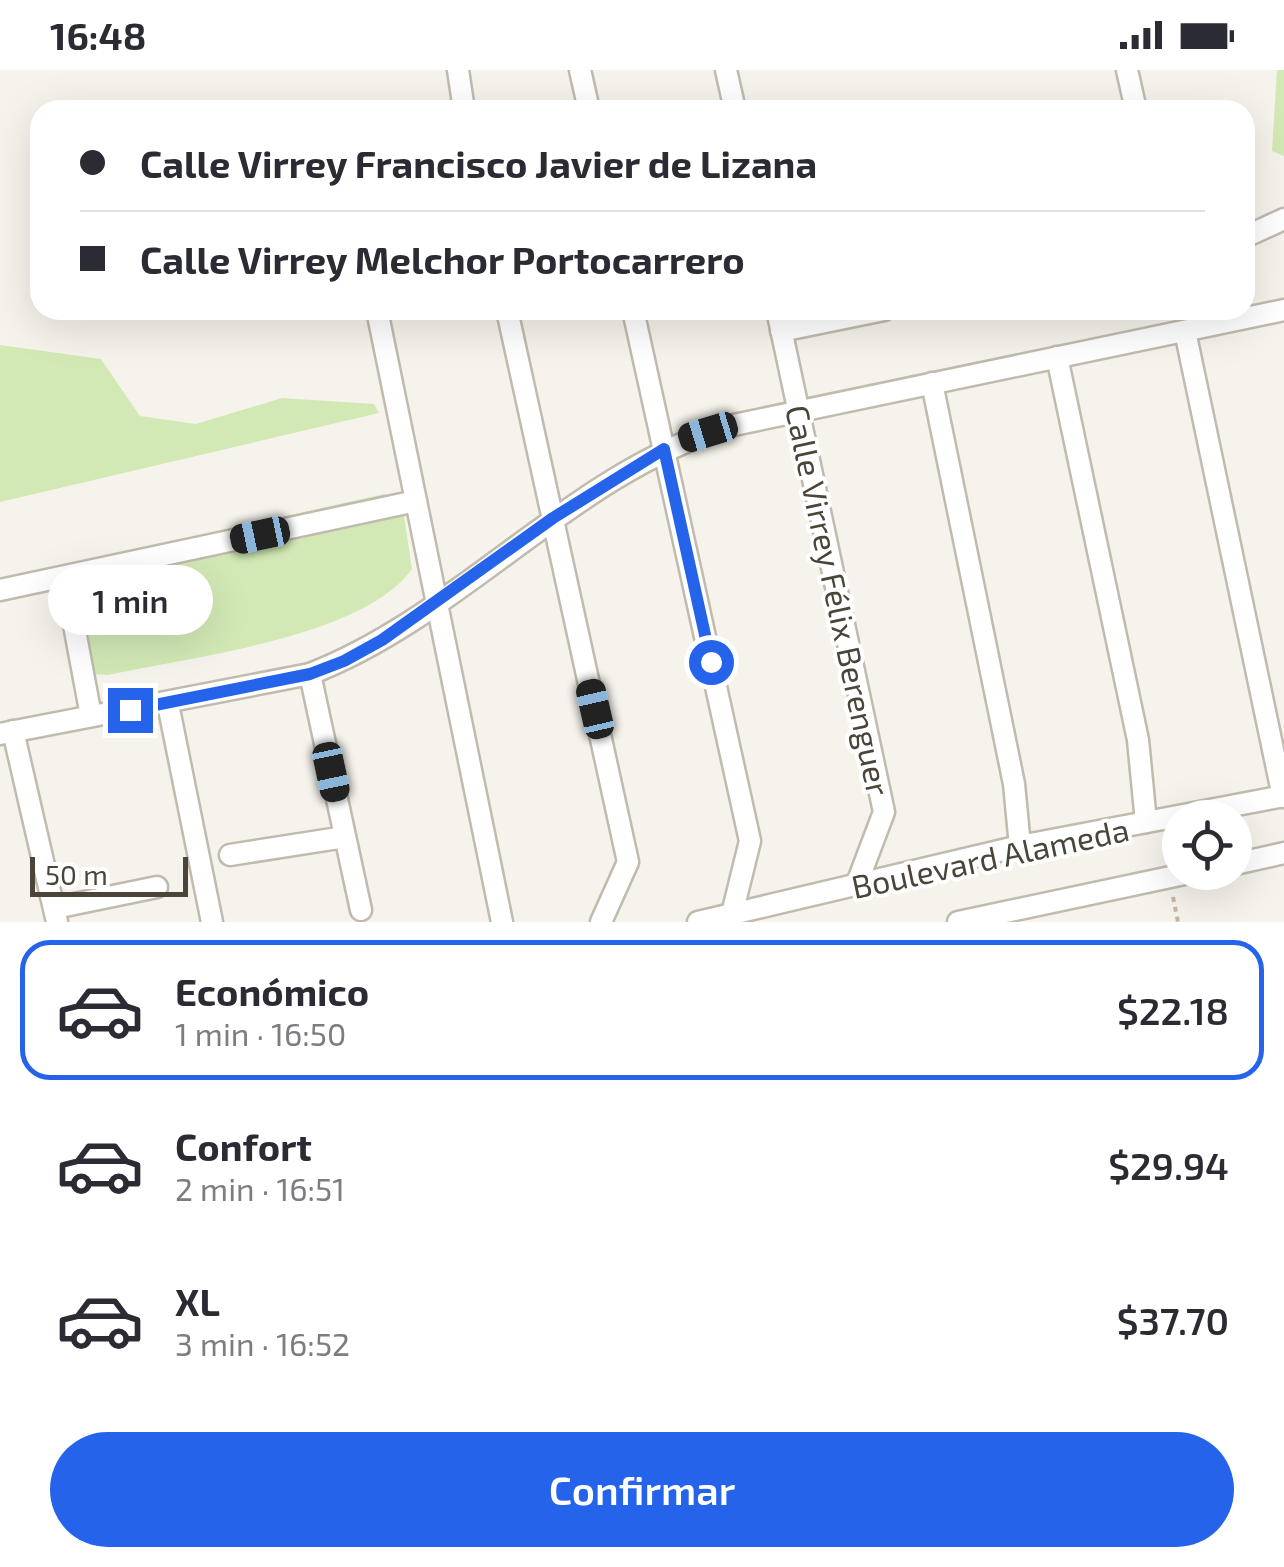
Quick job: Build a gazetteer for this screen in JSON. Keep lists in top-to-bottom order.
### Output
{
  "streets": {
    "street": ["Calle Virrey Félix Berenguer", "Boulevard Alameda"]
  },
  "crossings": [
    ["Calle Virrey Félix Berenguer", "Boulevard Alameda"]
  ],
  "scale_bar": "50 m",
  "page": {
    "status": "16:48",
    "banner": ["Calle Virrey Francisco Javier de Lizana", "Calle Virrey Melchor Portocarrero"],
    "bubble": "1 min",
    "scale": "50 m",
    "list": [
      {
        "name": "Económico",
        "note": "1 min · 16:50",
        "value": "$22.18"
      },
      {
        "name": "Confort",
        "note": "2 min · 16:51",
        "value": "$29.94"
      },
      {
        "name": "XL",
        "note": "3 min · 16:52",
        "value": "$37.70"
      }
    ],
    "buttons": "Confirmar"
  }
}
